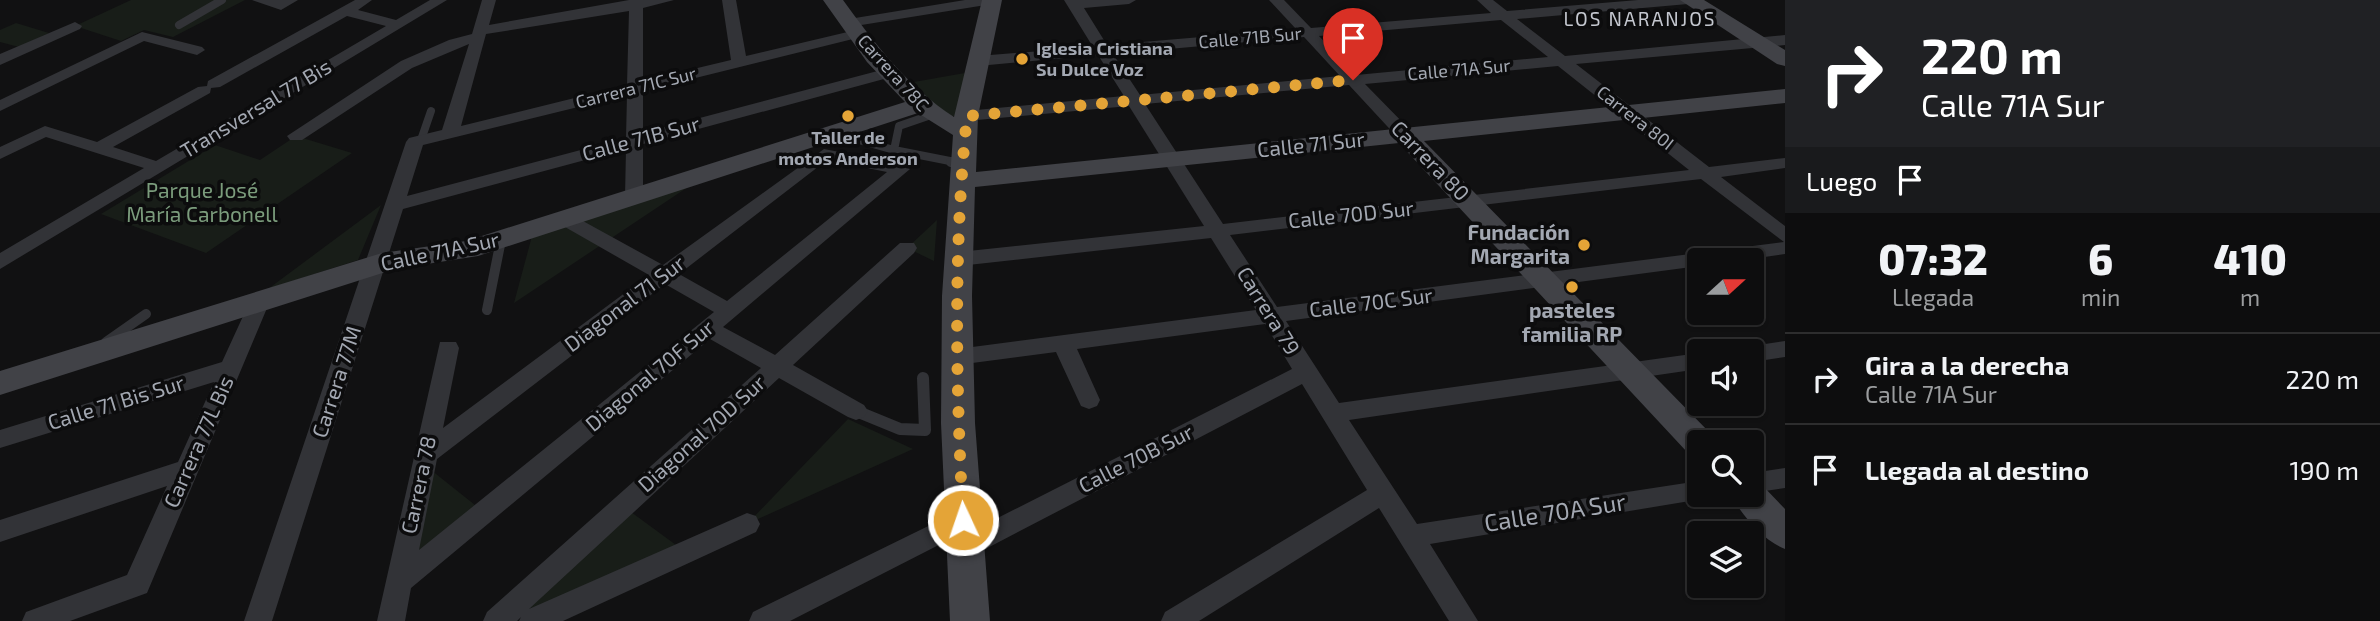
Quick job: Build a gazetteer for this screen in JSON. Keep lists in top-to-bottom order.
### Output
{
  "streets": {
    "street": [
      "Calle 71B Sur",
      "Calle 71A Sur",
      "Carrera 78C",
      "Carrera 71C Sur",
      "Transversal 77 Bis",
      "Carrera 80I",
      "Calle 71 Sur",
      "Carrera 80",
      "Calle 70D Sur",
      "Calle 70C Sur",
      "Diagonal 71 Sur",
      "Carrera 79",
      "Diagonal 70F Sur",
      "Carrera 77M",
      "Calle 71 Bis Sur",
      "Diagonal 70D Sur",
      "Carrera 77L Bis",
      "Calle 70B Sur",
      "Carrera 78",
      "Calle 70A Sur"
    ]
  },
  "crossings": [
    ["Calle 71B Sur", "Carrera 78C"],
    ["Calle 71B Sur", "Carrera 80I"],
    ["Calle 71B Sur", "Carrera 80"],
    ["Calle 71B Sur", "Carrera 79"],
    ["Calle 71B Sur", "Carrera 77M"],
    ["Calle 71A Sur", "Carrera 78C"],
    ["Calle 71A Sur", "Carrera 80I"],
    ["Calle 71A Sur", "Carrera 80"],
    ["Calle 71A Sur", "Diagonal 71 Sur"],
    ["Calle 71A Sur", "Carrera 79"],
    ["Calle 71A Sur", "Carrera 77M"],
    ["Calle 71A Sur", "Carrera 77L Bis"],
    ["Carrera 78C", "Carrera 71C Sur"],
    ["Carrera 71C Sur", "Carrera 77M"],
    ["Carrera 80I", "Calle 71 Sur"],
    ["Carrera 80I", "Calle 70D Sur"],
    ["Calle 71 Sur", "Carrera 80"],
    ["Calle 71 Sur", "Carrera 79"],
    ["Carrera 80", "Calle 70D Sur"],
    ["Carrera 80", "Calle 70C Sur"],
    ["Calle 70D Sur", "Carrera 79"],
    ["Calle 70C Sur", "Carrera 79"],
    ["Diagonal 71 Sur", "Carrera 78"],
    ["Carrera 79", "Calle 70B Sur"],
    ["Carrera 79", "Calle 70A Sur"],
    ["Diagonal 70F Sur", "Carrera 78"],
    ["Calle 71 Bis Sur", "Carrera 77L Bis"]
  ],
  "districts": ["LOS NARANJOS"],
  "parks": ["Parque José María Carbonell"],
  "places": [
    "Iglesia Cristiana Su Dulce Voz",
    "Taller de motos Anderson",
    "Fundación Margarita",
    "pasteles familia RP"
  ],
  "north": "right",
  "page": {
    "turn": ["220 m", "Calle 71A Sur"],
    "then": "Luego",
    "eta": [
      "07:32",
      "Llegada",
      "6",
      "min",
      "410",
      "m"
    ],
    "list": [
      {
        "name": "Gira a la derecha",
        "note": "Calle 71A Sur",
        "value": "220 m"
      },
      {
        "name": "Llegada al destino",
        "value": "190 m"
      }
    ]
  }
}
